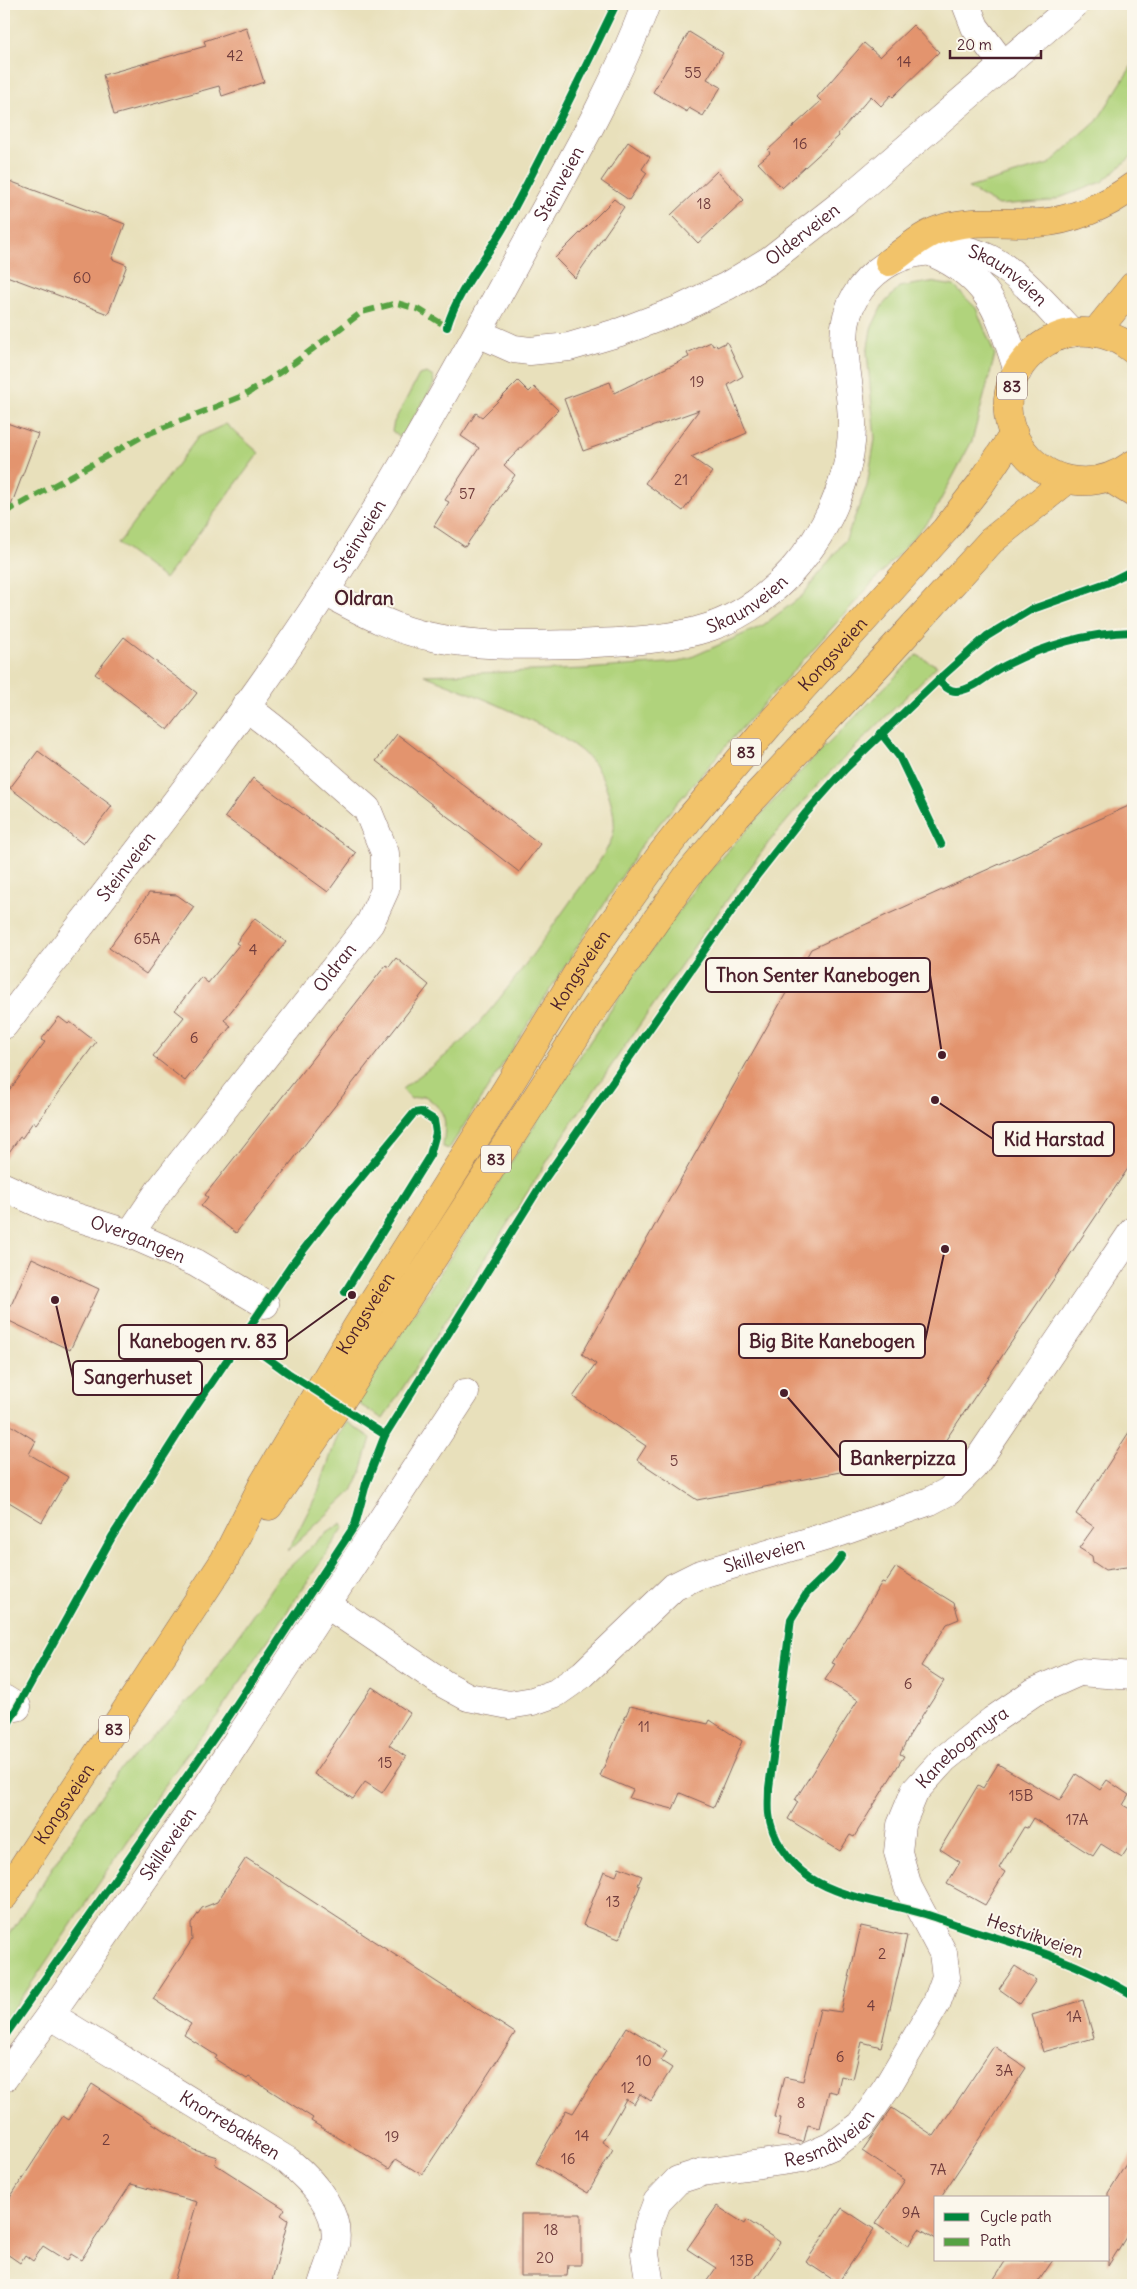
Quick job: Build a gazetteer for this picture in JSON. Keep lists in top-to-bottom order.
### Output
{
  "streets": {
    "main road": ["83", "Kongsveien"],
    "street": [
      "Steinveien",
      "Olderveien",
      "Skaunveien",
      "Oldran",
      "Overgangen",
      "Skilleveien",
      "Kanebogmyra",
      "Knorrebakken",
      "Resmålveien"
    ],
    "cycle path": ["Hestvikveien"]
  },
  "crossings": [
    ["Steinveien", "Olderveien"],
    ["Steinveien", "Skaunveien"],
    ["Steinveien", "Oldran"],
    ["Skaunveien", "83"],
    ["83", "Kongsveien"],
    ["Oldran", "Overgangen"],
    ["Skilleveien", "Knorrebakken"],
    ["Kanebogmyra", "Resmålveien"]
  ],
  "districts": ["Oldran"],
  "places": [
    "Thon Senter Kanebogen",
    "Kid Harstad",
    "Big Bite Kanebogen",
    "Kanebogen rv. 83",
    "Sangerhuset",
    "Bankerpizza"
  ],
  "house_numbers": [
    "42",
    "14",
    "55",
    "16",
    "18",
    "60",
    "19",
    "21",
    "57",
    "65A",
    "4",
    "6",
    "5",
    "6",
    "11",
    "15",
    "15B",
    "17A",
    "13",
    "2",
    "4",
    "1A",
    "6",
    "10",
    "3A",
    "12",
    "8",
    "14",
    "19",
    "2",
    "16",
    "7A",
    "9A",
    "18",
    "20",
    "13B"
  ],
  "legend": ["Cycle path", "Path"],
  "scale_bar": "20 m"
}
